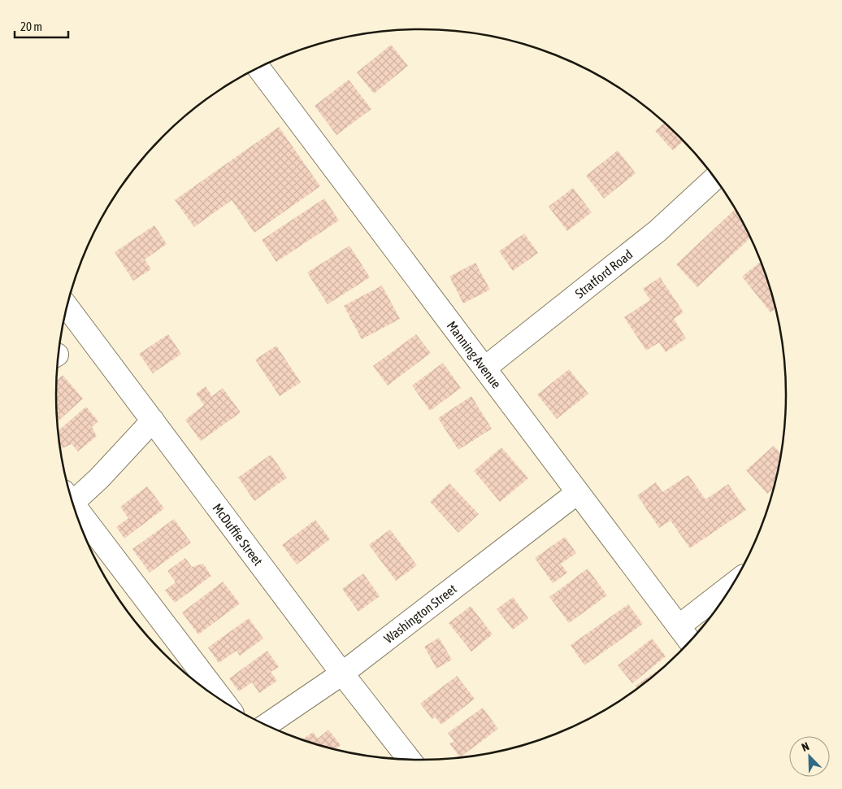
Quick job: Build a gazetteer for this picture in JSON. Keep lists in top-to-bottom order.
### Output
{
  "streets": {
    "street": [
      "Stratford Road",
      "Manning Avenue",
      "McDuffie Street",
      "Washington Street"
    ]
  },
  "crossings": [
    ["Stratford Road", "Manning Avenue"],
    ["Manning Avenue", "Washington Street"],
    ["McDuffie Street", "Washington Street"]
  ],
  "scale_bar": "20 m",
  "north": "top left"
}
